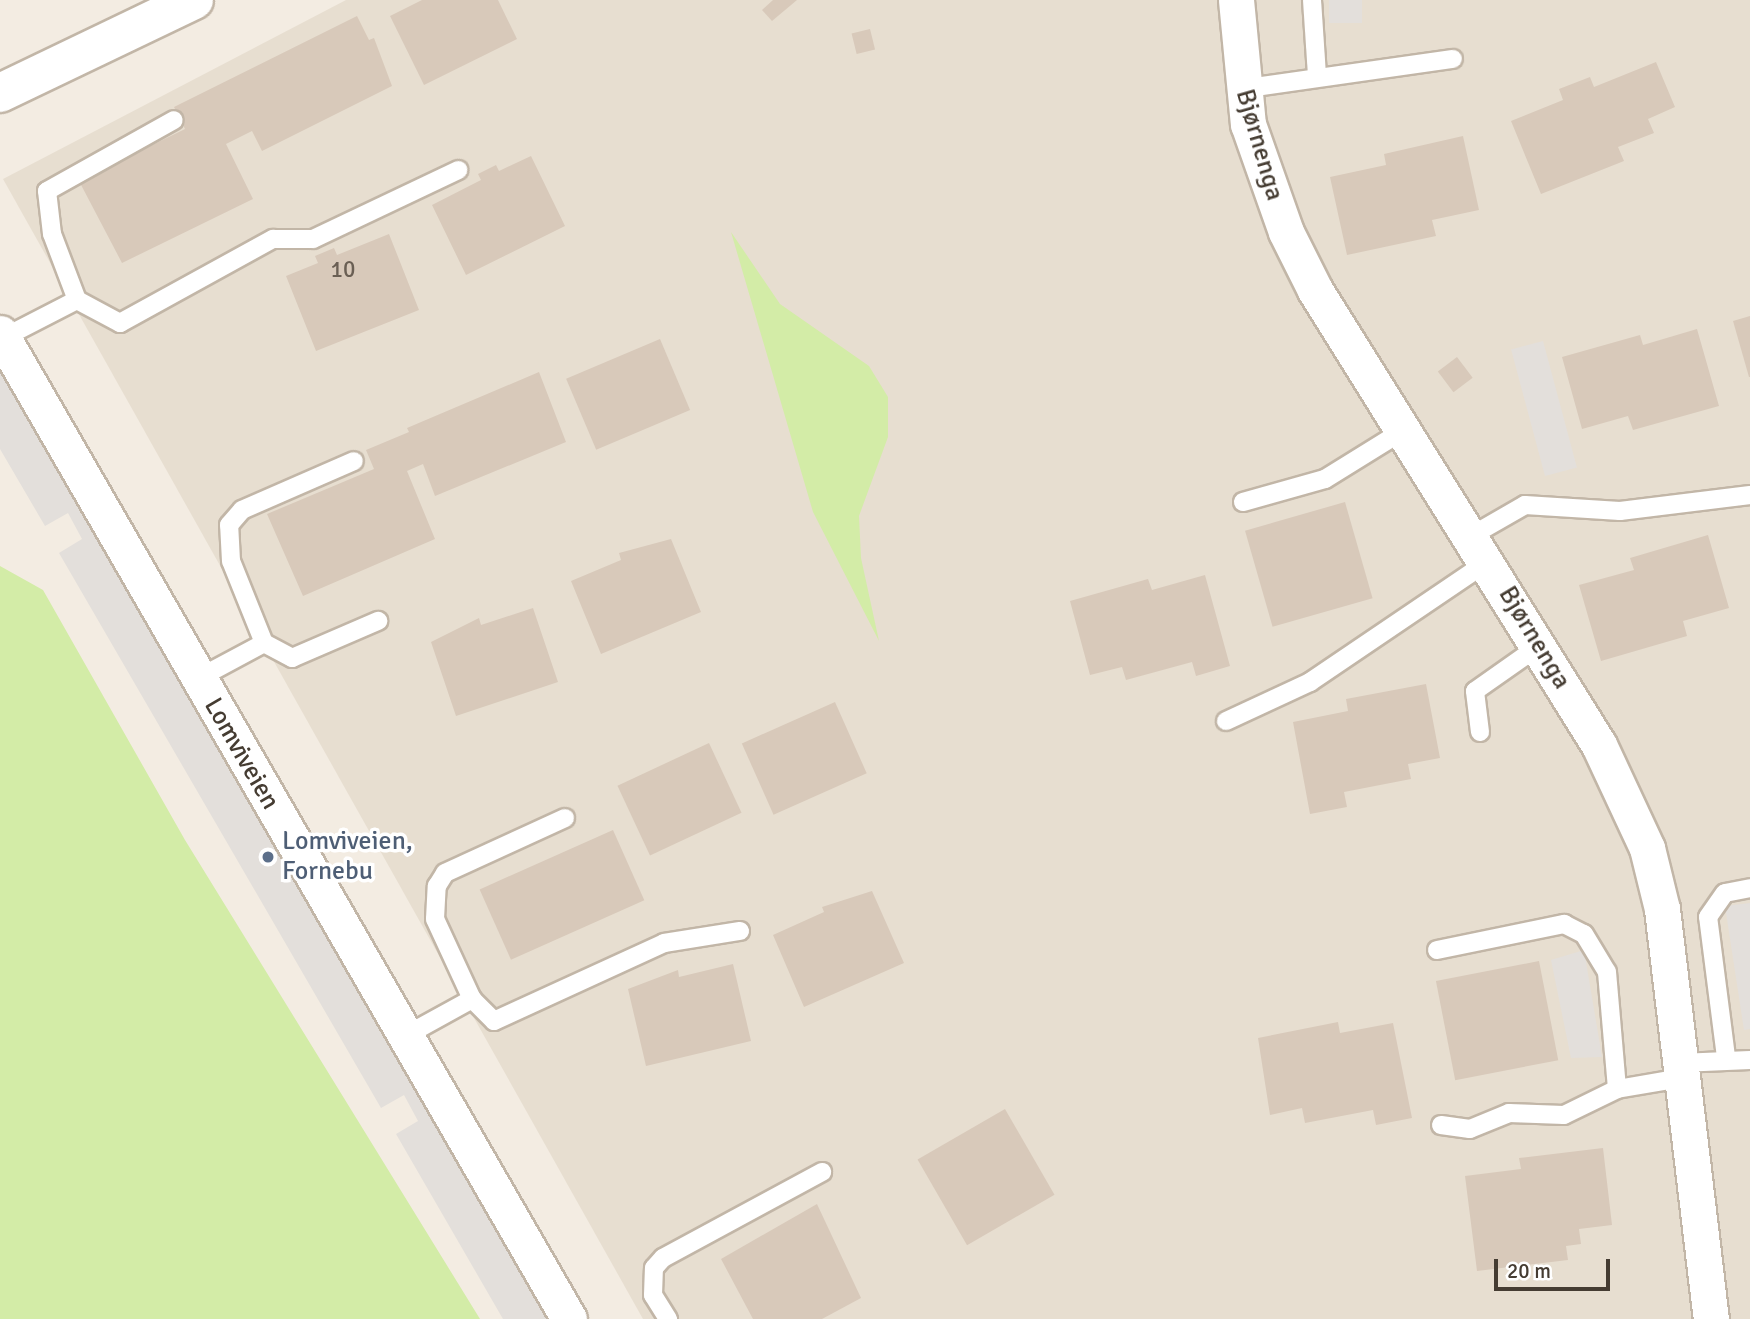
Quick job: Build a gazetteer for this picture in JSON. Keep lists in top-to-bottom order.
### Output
{
  "streets": {
    "street": ["Bjørnenga", "Lomviveien"]
  },
  "places": ["Lomviveien, Fornebu"],
  "house_numbers": ["10"],
  "scale_bar": "20 m"
}
